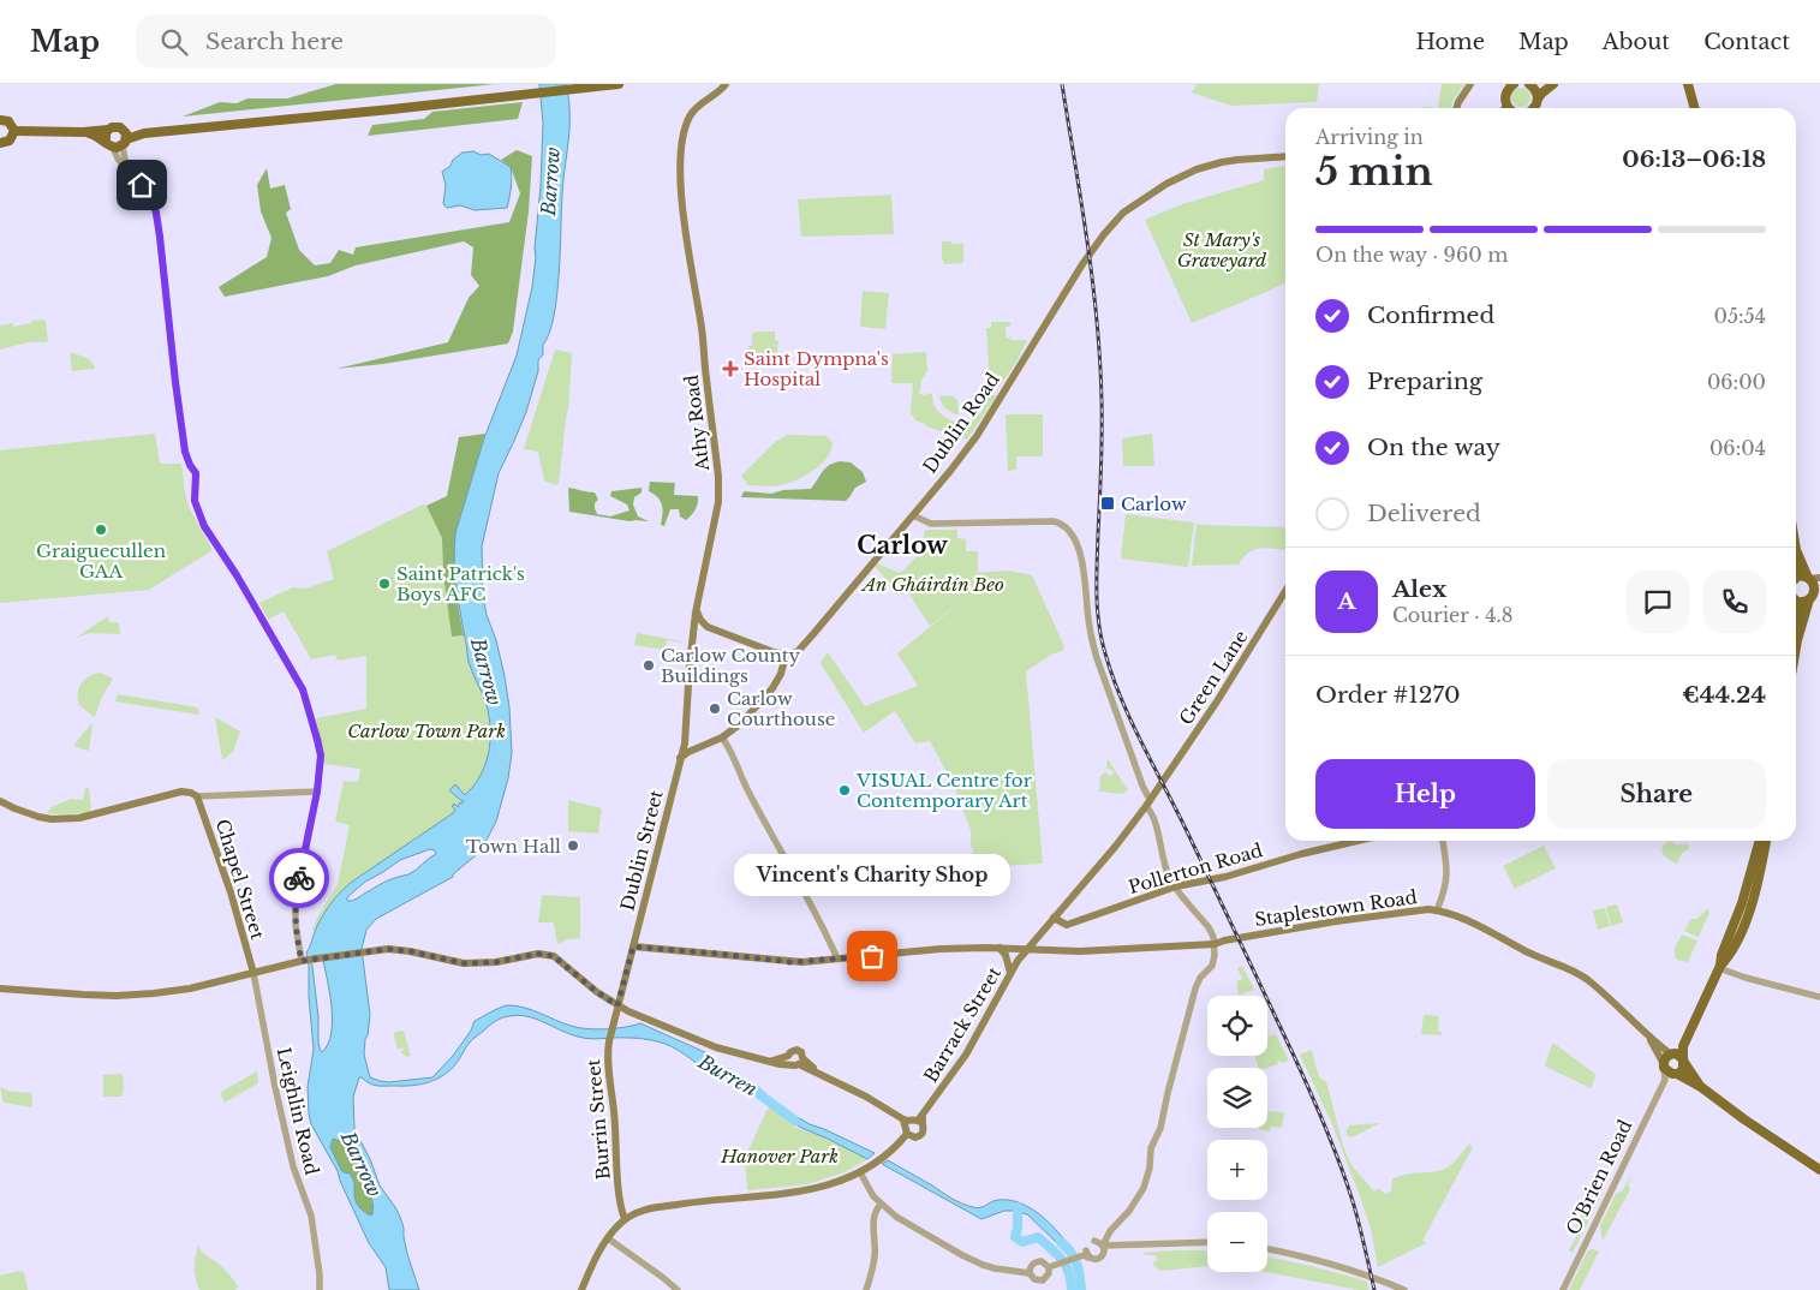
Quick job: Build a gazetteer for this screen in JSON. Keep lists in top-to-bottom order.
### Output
{
  "streets": {
    "main road": [
      "Athy Road",
      "Dublin Road",
      "Green Lane",
      "Dublin Street",
      "Pollerton Road",
      "Chapel Street",
      "Staplestown Road",
      "Barrack Street",
      "Burrin Street"
    ],
    "street": ["Leighlin Road", "O'Brien Road"]
  },
  "crossings": [
    ["Athy Road", "Dublin Road"],
    ["Athy Road", "Dublin Street"],
    ["Dublin Road", "Dublin Street"],
    ["Green Lane", "Pollerton Road"],
    ["Green Lane", "Barrack Street"],
    ["Dublin Street", "Staplestown Road"],
    ["Dublin Street", "Burrin Street"],
    ["Pollerton Road", "Barrack Street"],
    ["Chapel Street", "Leighlin Road"],
    ["Staplestown Road", "Barrack Street"],
    ["Staplestown Road", "Burrin Street"]
  ],
  "districts": ["Carlow"],
  "water": ["Barrow", "Burren"],
  "parks": [
    "St Mary's Graveyard",
    "An Gháirdín Beo",
    "Carlow Town Park",
    "Hanover Park"
  ],
  "places": {
    "health": ["Saint Dympna's Hospital"],
    "transit": ["Carlow"],
    "other": [
      "Graiguecullen GAA",
      "Saint Patrick's Boys AFC",
      "Carlow County Buildings",
      "Carlow Courthouse",
      "VISUAL Centre for Contemporary Art",
      "Town Hall",
      "Vincent's Charity Shop"
    ]
  },
  "page": {
    "header": "Map",
    "search": "Search here",
    "nav": [
      "Home",
      "Map",
      "About",
      "Contact"
    ],
    "heading": ["5 min", "Arriving in", "06:13–06:18"],
    "panel": [
      "Alex",
      "Courier · 4.8",
      "Order #1270",
      "€44.24"
    ],
    "bar": "On the way · 960 m",
    "list": [
      ["Confirmed", "05:54"],
      ["Preparing", "06:00"],
      ["On the way", "06:04"],
      "Delivered"
    ],
    "round": "A",
    "buttons": ["Help", "Share"],
    "bubble": "Vincent's Charity Shop",
    "map_buttons": ["+", "−"]
  }
}
